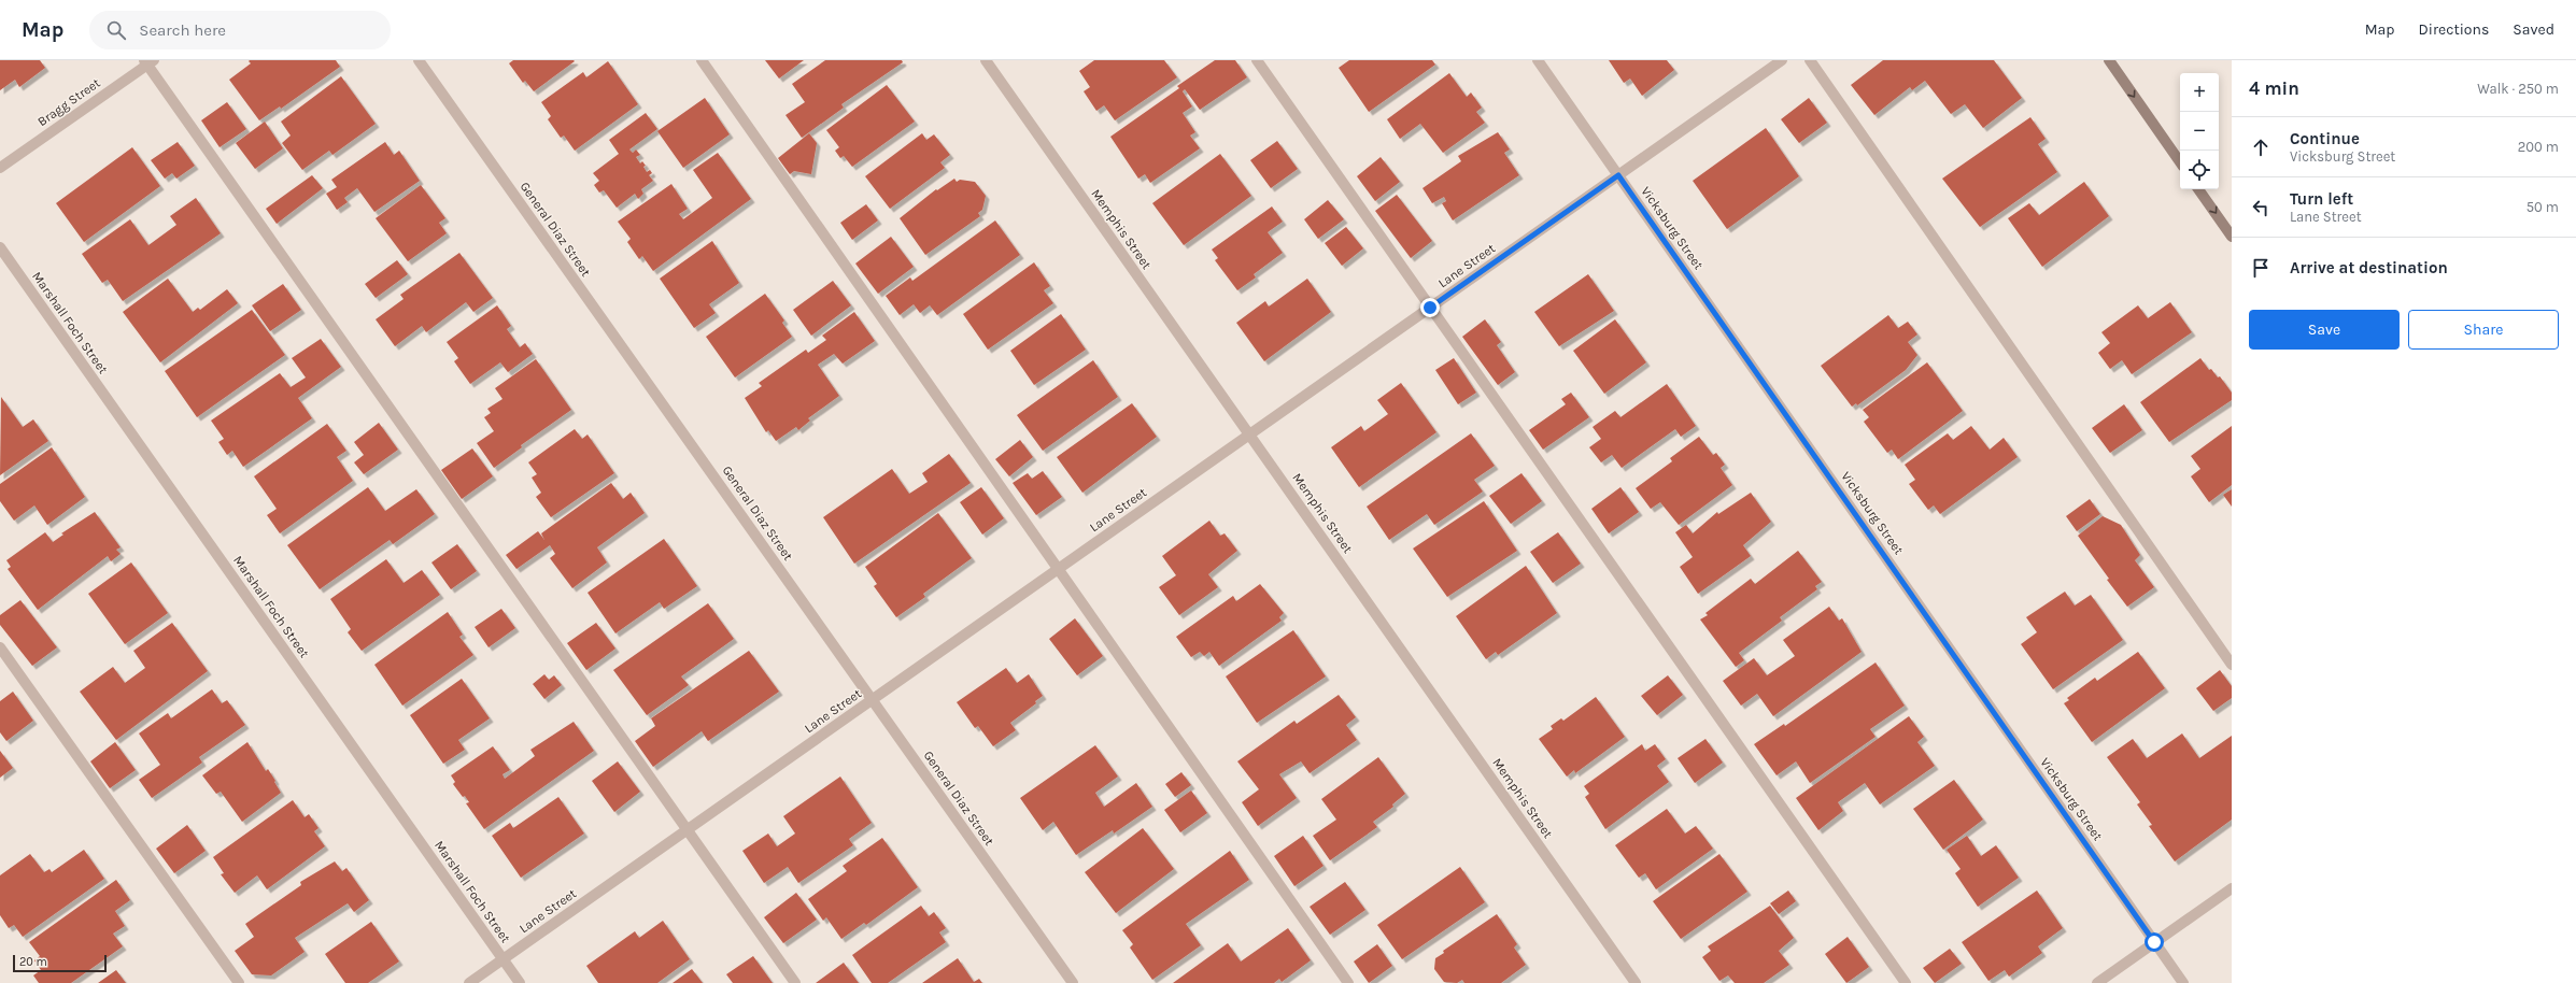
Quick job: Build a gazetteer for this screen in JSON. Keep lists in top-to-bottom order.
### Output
{
  "streets": {
    "street": [
      "Bragg Street",
      "Vicksburg Street",
      "General Diaz Street",
      "Memphis Street",
      "Lane Street",
      "Marshall Foch Street"
    ]
  },
  "crossings": [
    ["Vicksburg Street", "Lane Street"],
    ["General Diaz Street", "Lane Street"],
    ["Memphis Street", "Lane Street"],
    ["Lane Street", "Marshall Foch Street"]
  ],
  "scale_bar": "20 m",
  "page": {
    "header": "Map",
    "search": "Search here",
    "nav": ["Map", "Directions", "Saved"],
    "heading": ["4 min", "Walk · 250 m"],
    "map_buttons": ["+", "−"],
    "list": [
      ["Continue", "Vicksburg Street", "200 m"],
      ["Turn left", "Lane Street", "50 m"],
      "Arrive at destination"
    ],
    "buttons": ["Save", "Share"],
    "scale": "20 m"
  }
}
